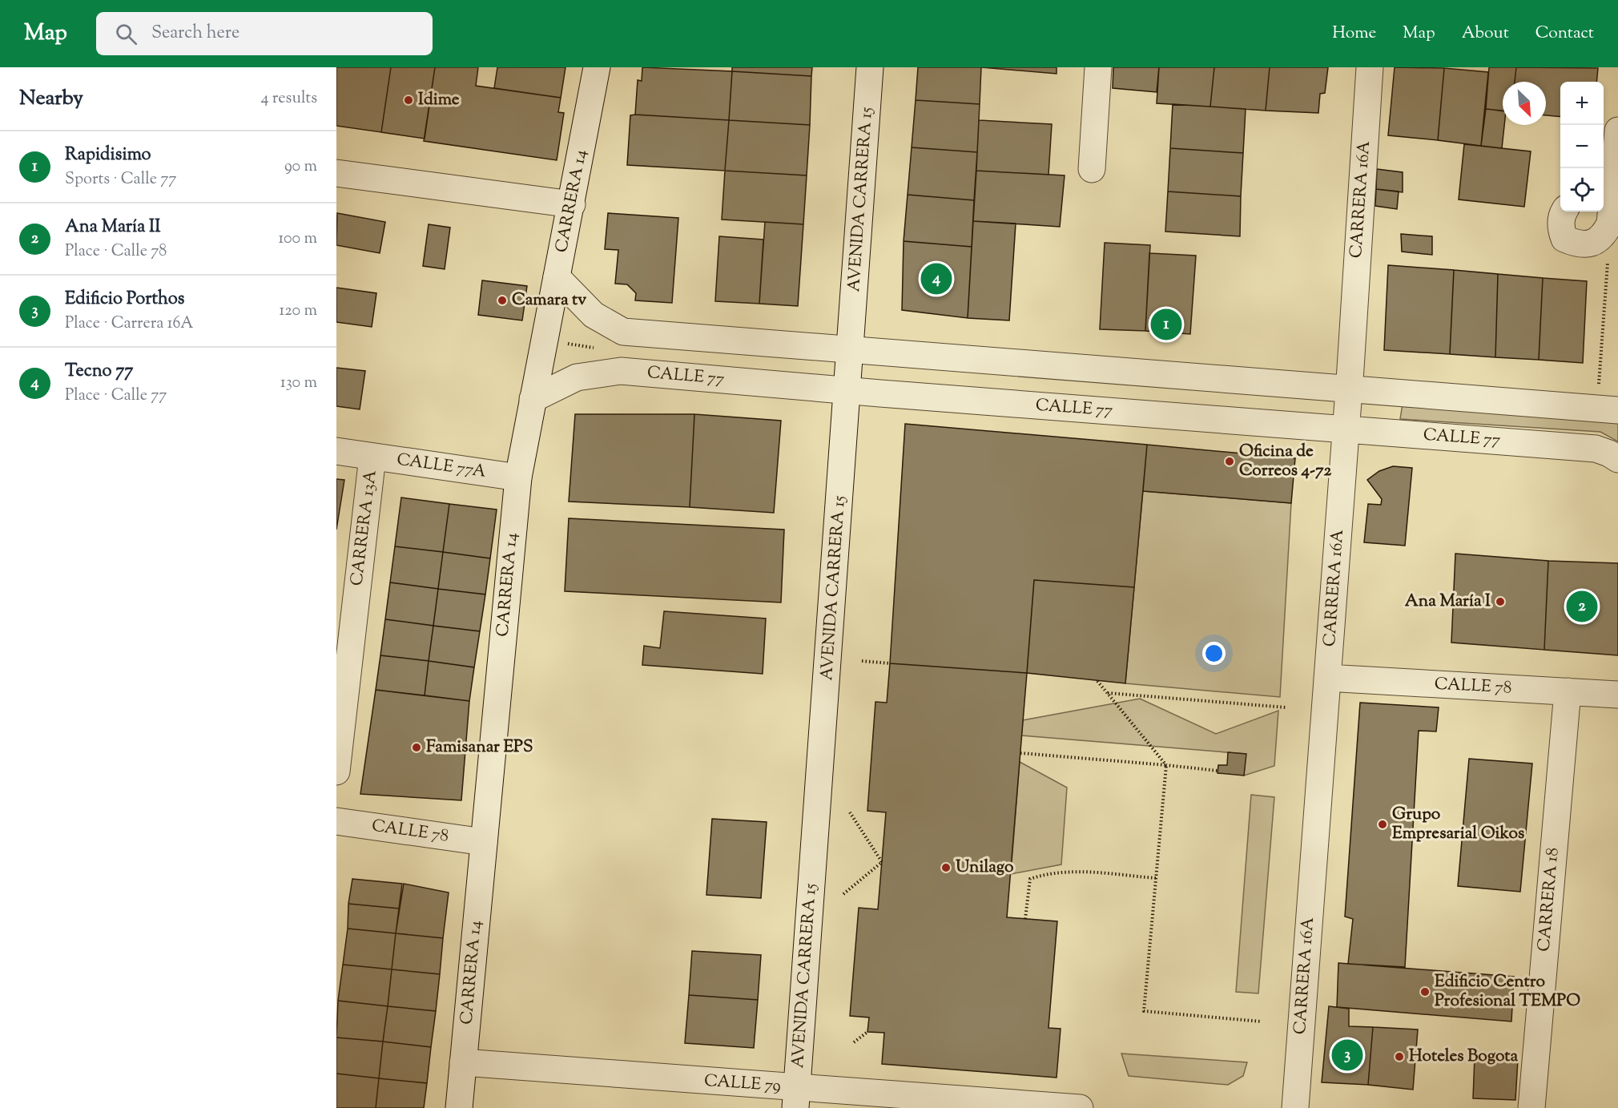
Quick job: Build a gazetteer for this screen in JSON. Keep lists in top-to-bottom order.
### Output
{
  "streets": {
    "street": [
      "AVENIDA CARRERA 15",
      "CARRERA 16A",
      "CARRERA 14",
      "CALLE 77",
      "CALLE 77A",
      "CARRERA 13A",
      "CALLE 78",
      "CARRERA 18",
      "CALLE 79"
    ]
  },
  "crossings": [
    ["AVENIDA CARRERA 15", "CALLE 77"],
    ["AVENIDA CARRERA 15", "CALLE 79"],
    ["CARRERA 16A", "CALLE 77"],
    ["CARRERA 16A", "CALLE 78"],
    ["CARRERA 14", "CALLE 77"],
    ["CARRERA 14", "CALLE 77A"],
    ["CARRERA 14", "CALLE 78"],
    ["CARRERA 14", "CALLE 79"],
    ["CALLE 77A", "CARRERA 13A"],
    ["CALLE 78", "CARRERA 18"]
  ],
  "places": [
    "Idime",
    "Camara tv",
    "Oficina de Correos 4-72",
    "Ana María I",
    "Famisanar EPS",
    "Grupo Empresarial Oikos",
    "Unilago",
    "Edificio Centro Profesional TEMPO",
    "Hoteles Bogota"
  ],
  "north": "bottom right",
  "page": {
    "header": "Map",
    "search": "Search here",
    "nav": [
      "Home",
      "Map",
      "About",
      "Contact"
    ],
    "heading": ["Nearby", "4 results"],
    "map_buttons": ["+", "−"],
    "list": [
      {
        "mark": "1",
        "name": "Rapidisimo",
        "note": "Sports · Calle 77",
        "value": "90 m"
      },
      {
        "mark": "2",
        "name": "Ana María II",
        "note": "Place · Calle 78",
        "value": "100 m"
      },
      {
        "mark": "3",
        "name": "Edificio Porthos",
        "note": "Place · Carrera 16A",
        "value": "120 m"
      },
      {
        "mark": "4",
        "name": "Tecno 77",
        "note": "Place · Calle 77",
        "value": "130 m"
      }
    ],
    "pins": [
      "4",
      "1",
      "2",
      "3"
    ]
  }
}
